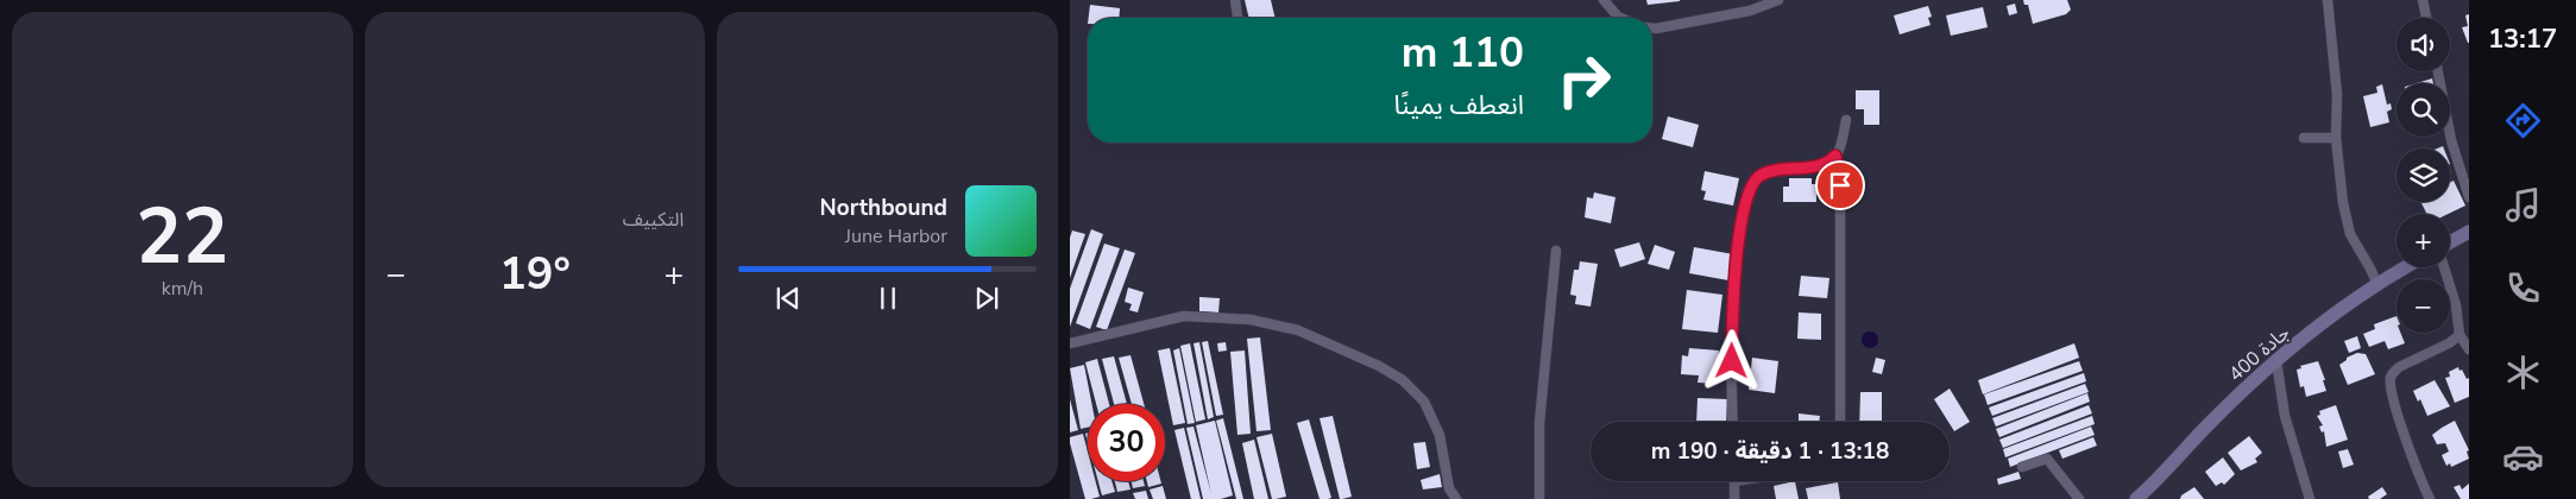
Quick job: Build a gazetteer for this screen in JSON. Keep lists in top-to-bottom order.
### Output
{
  "streets": {
    "main road": ["جادة 400"]
  },
  "page": {
    "tabs": "13:17",
    "tile": [
      "التكييف",
      ["22", "km/h"]
    ],
    "map_buttons": ["+", "−"],
    "turn": ["110 m", "انعطف يمينًا"],
    "song": ["Northbound", "June Harbor"],
    "heat": ["−", "19°", "+"],
    "limit": "30",
    "trip": "13:18 · 1 دقيقة · 190 m"
  }
}
